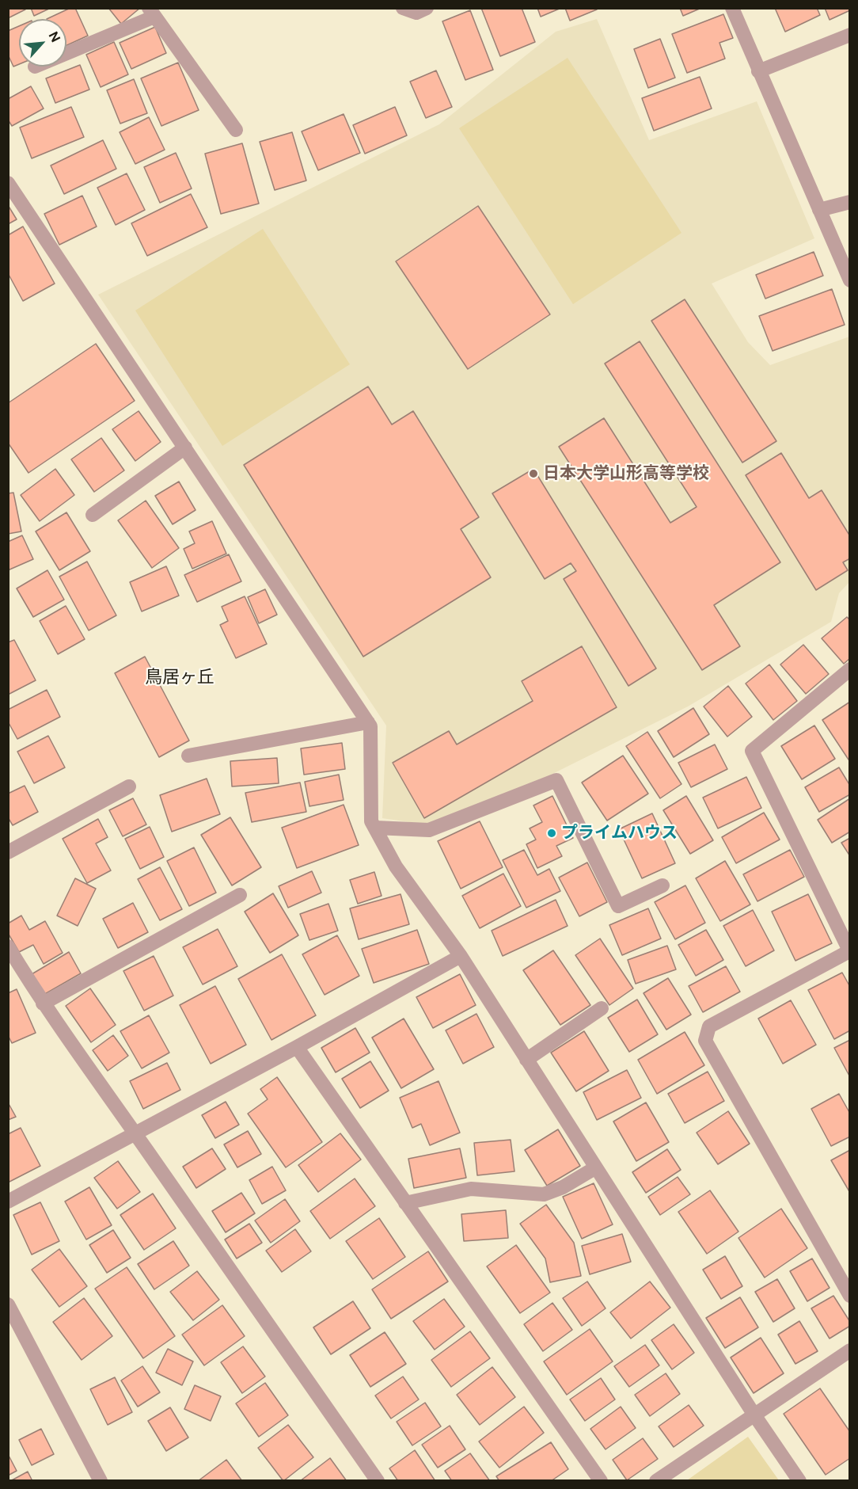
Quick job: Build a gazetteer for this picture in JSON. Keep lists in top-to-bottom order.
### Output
{
  "districts": ["鳥居ヶ丘"],
  "places": ["日本大学山形高等学校", "プライムハウス"],
  "north": "top right"
}
